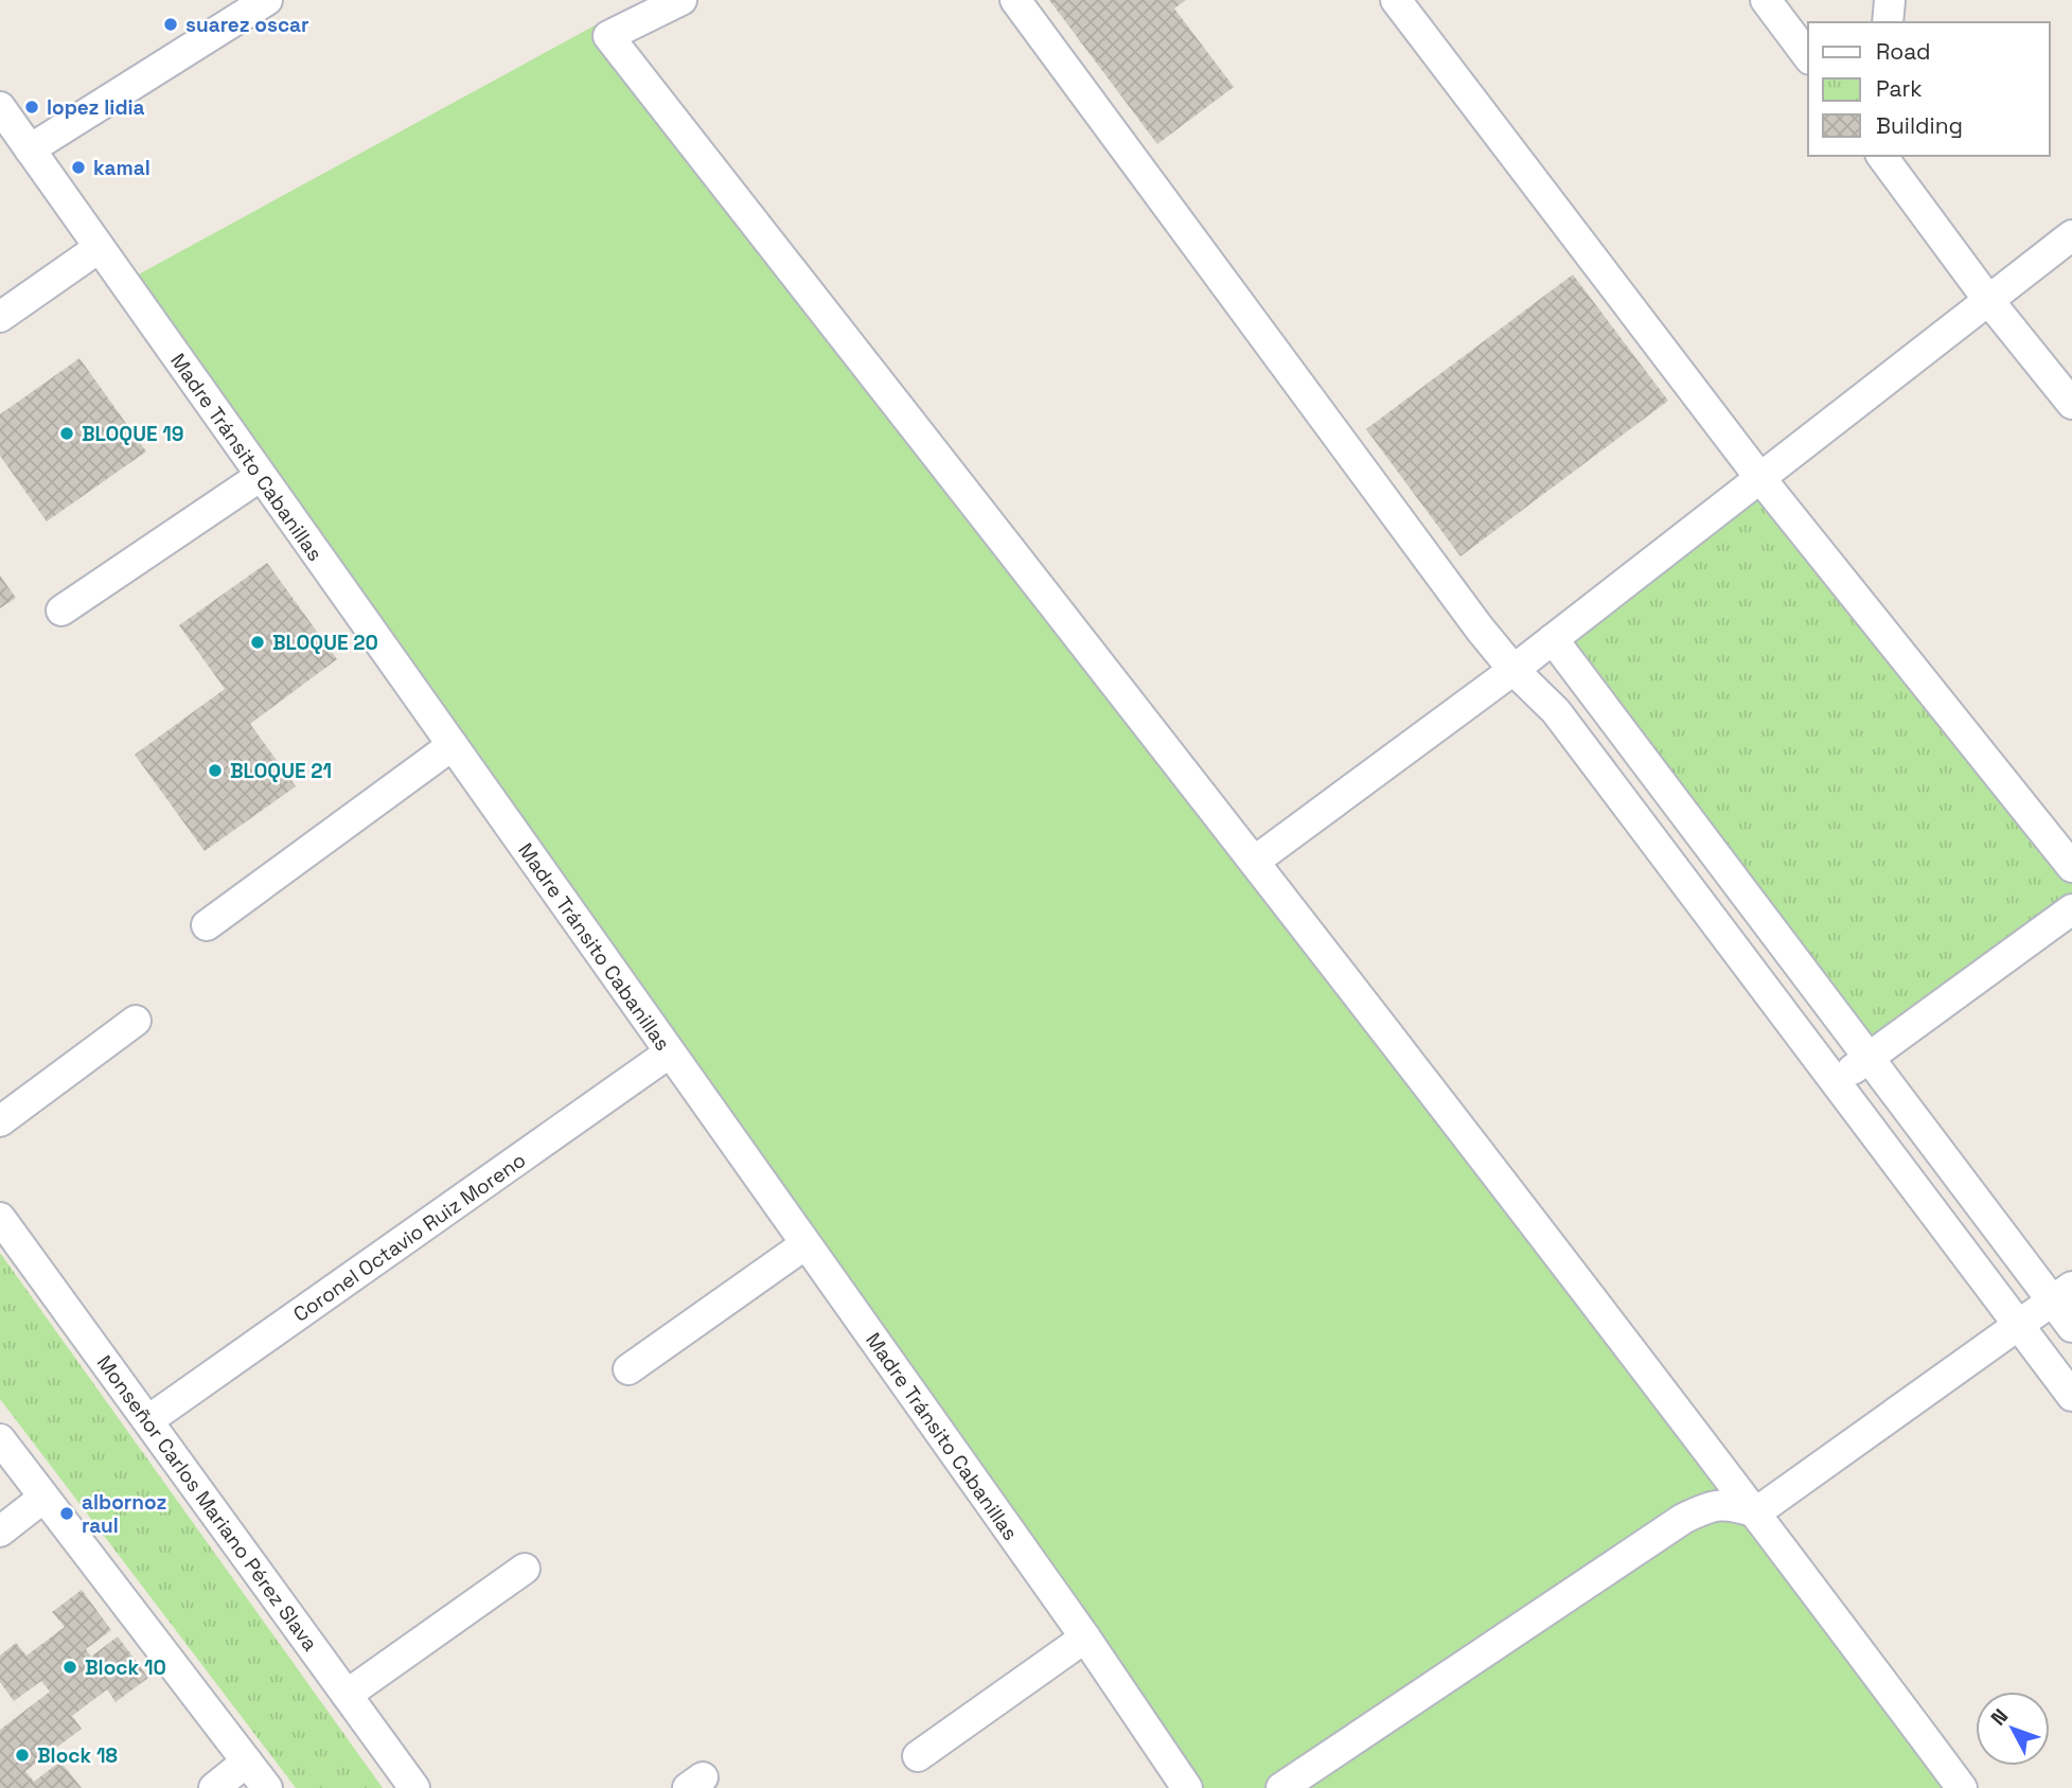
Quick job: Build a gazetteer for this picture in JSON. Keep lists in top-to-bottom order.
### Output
{
  "streets": {
    "street": ["Madre Tránsito Cabanillas", "Coronel Octavio Ruiz Moreno", "Monseñor Carlos Mariano Pérez Slava"]
  },
  "crossings": [
    ["Madre Tránsito Cabanillas", "Coronel Octavio Ruiz Moreno"],
    ["Coronel Octavio Ruiz Moreno", "Monseñor Carlos Mariano Pérez Slava"]
  ],
  "places": [
    "suarez oscar",
    "lopez lidia",
    "kamal",
    "BLOQUE 19",
    "BLOQUE 20",
    "BLOQUE 21",
    "albornoz raul",
    "Block 10",
    "Block 18"
  ],
  "legend": ["Road", "Park", "Building"],
  "north": "top left"
}
